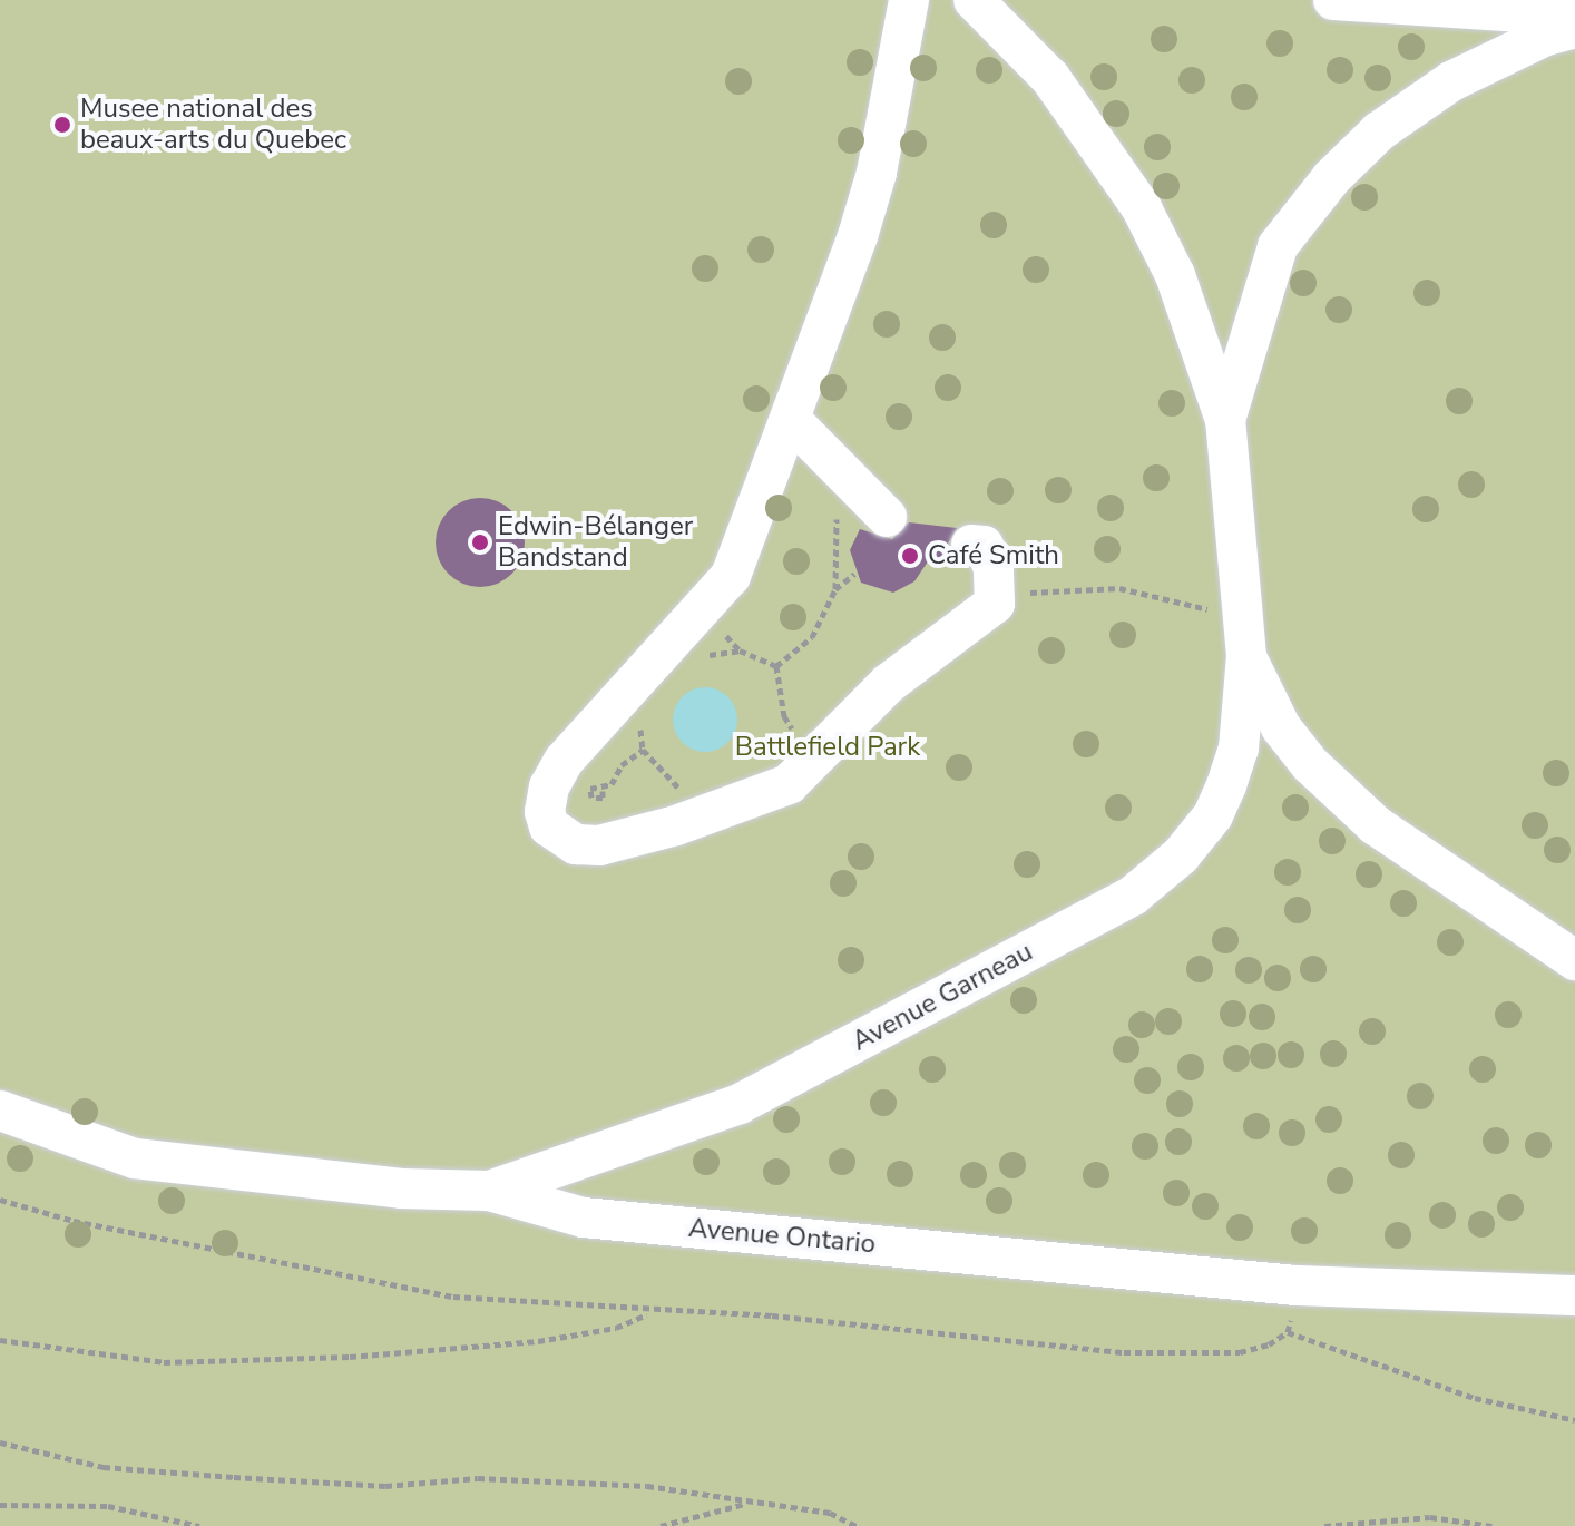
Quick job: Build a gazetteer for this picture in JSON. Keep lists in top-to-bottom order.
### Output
{
  "streets": {
    "street": ["Avenue Garneau", "Avenue Ontario"]
  },
  "crossings": [
    ["Avenue Garneau", "Avenue Ontario"]
  ],
  "parks": ["Battlefield Park"],
  "places": ["Musee national des beaux-arts du Quebec", "Edwin-Bélanger Bandstand", "Café Smith"]
}
